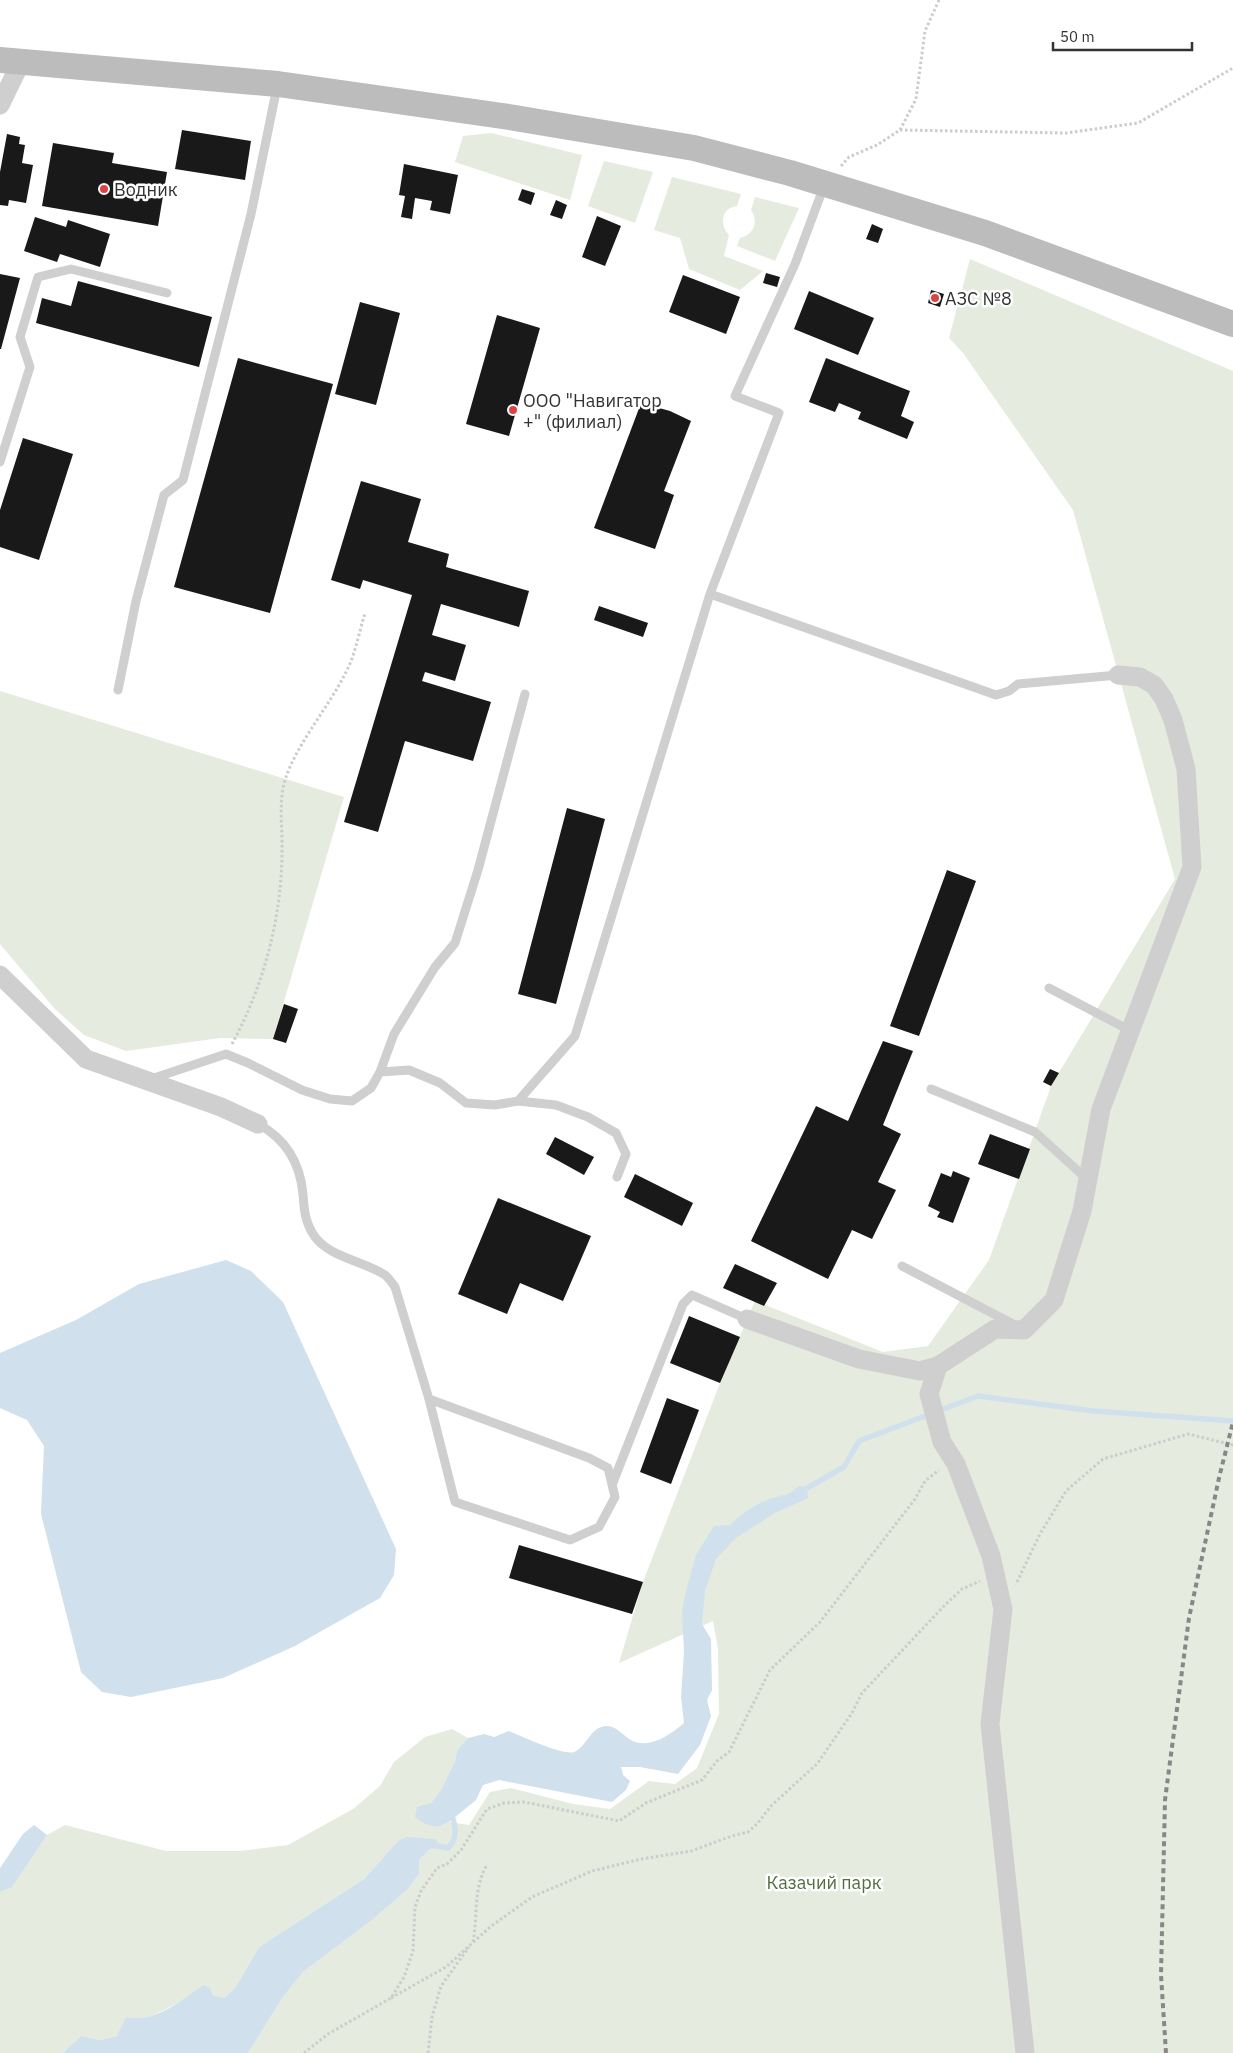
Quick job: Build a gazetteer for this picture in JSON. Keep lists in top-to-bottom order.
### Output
{
  "parks": ["Казачий парк"],
  "places": ["Водник", "АЗС №8", "ООО \"Навигатор +\" (филиал)"],
  "scale_bar": "50 m"
}
